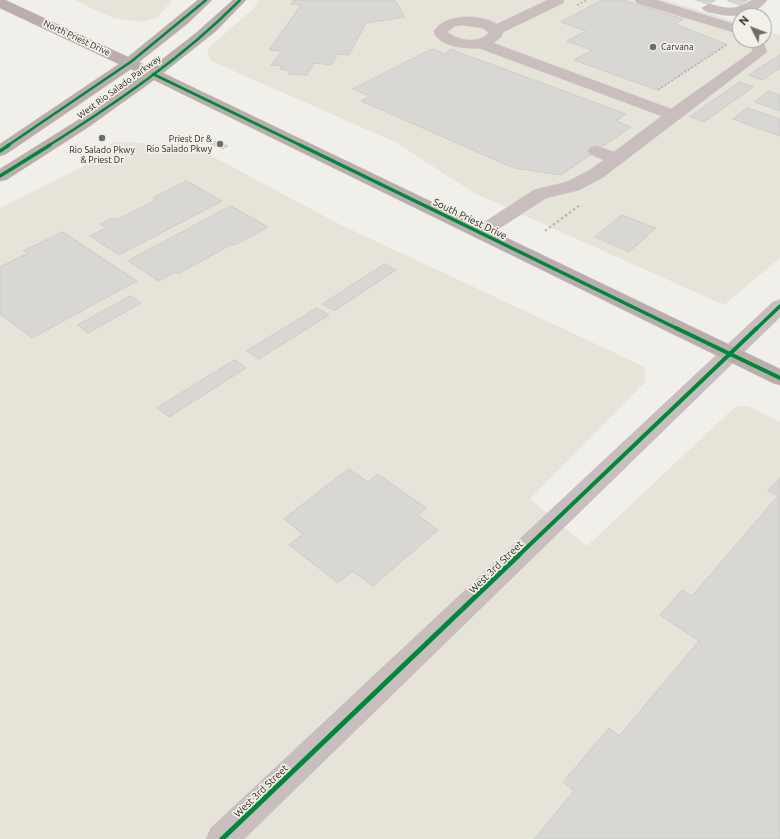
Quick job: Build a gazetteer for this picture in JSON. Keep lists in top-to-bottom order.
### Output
{
  "streets": {
    "main road": ["North Priest Drive", "West Rio Salado Parkway", "South Priest Drive"],
    "street": ["West 3rd Street"]
  },
  "crossings": [
    ["North Priest Drive", "West Rio Salado Parkway"],
    ["North Priest Drive", "South Priest Drive"],
    ["West Rio Salado Parkway", "South Priest Drive"],
    ["South Priest Drive", "West 3rd Street"]
  ],
  "places": ["Carvana", "Rio Salado Pkwy & Priest Dr", "Priest Dr & Rio Salado Pkwy"],
  "north": "top left"
}
